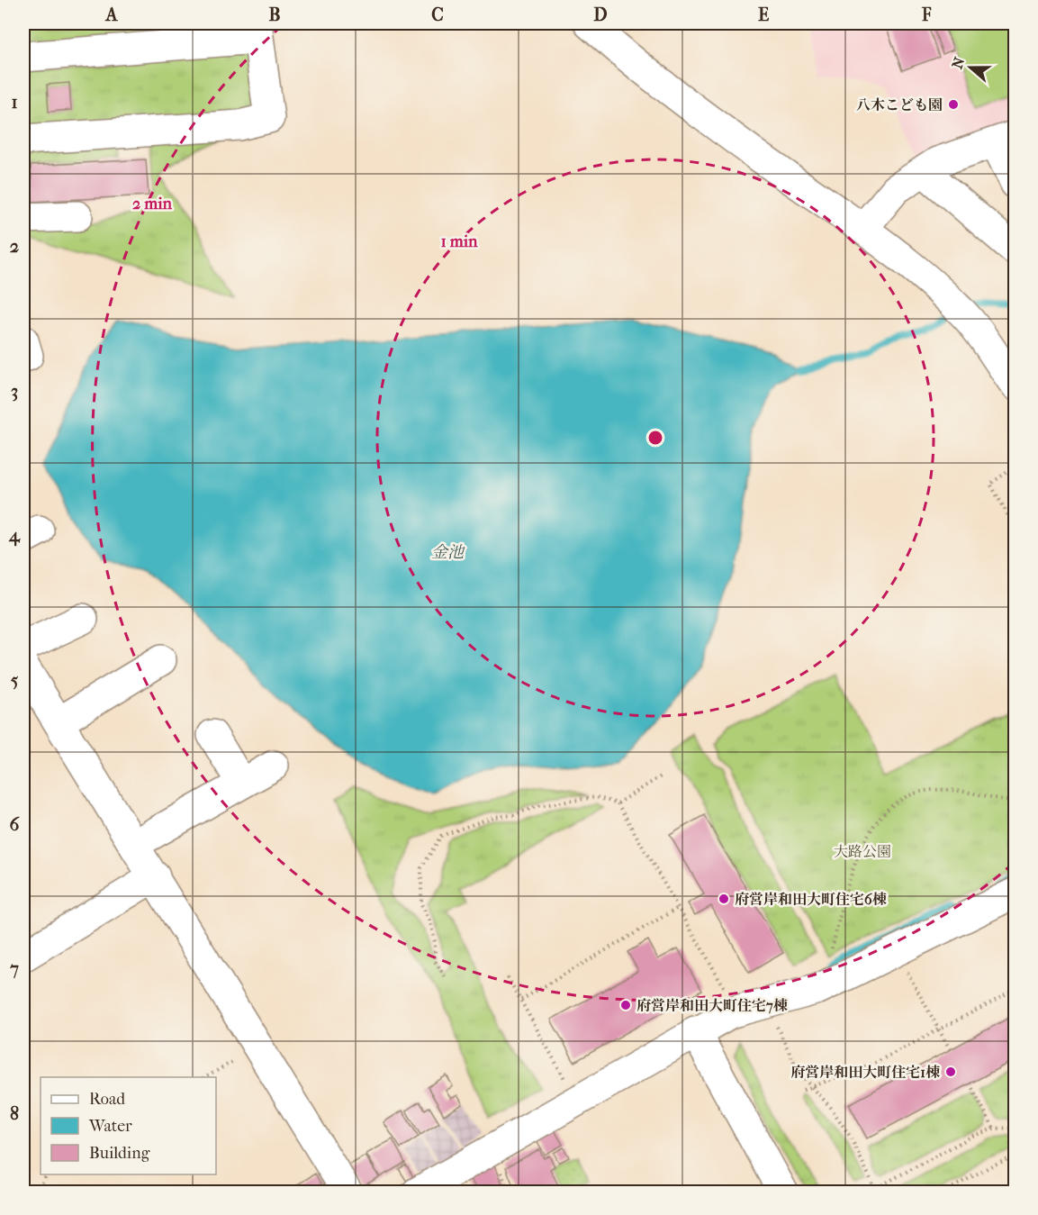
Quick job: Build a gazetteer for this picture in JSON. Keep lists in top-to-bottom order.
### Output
{
  "water": ["金池"],
  "parks": ["大路公園"],
  "places": [
    "八木こども園",
    "府営岸和田大町住宅6棟",
    "府営岸和田大町住宅7棟",
    "府営岸和田大町住宅1棟"
  ],
  "legend": ["Road", "Water", "Building"],
  "north": "left",
  "grid": {
    "columns": [
      "A",
      "B",
      "C",
      "D",
      "E",
      "F"
    ],
    "rows": [
      "1",
      "2",
      "3",
      "4",
      "5",
      "6",
      "7",
      "8"
    ]
  },
  "rings": ["2 min", "1 min"]
}
